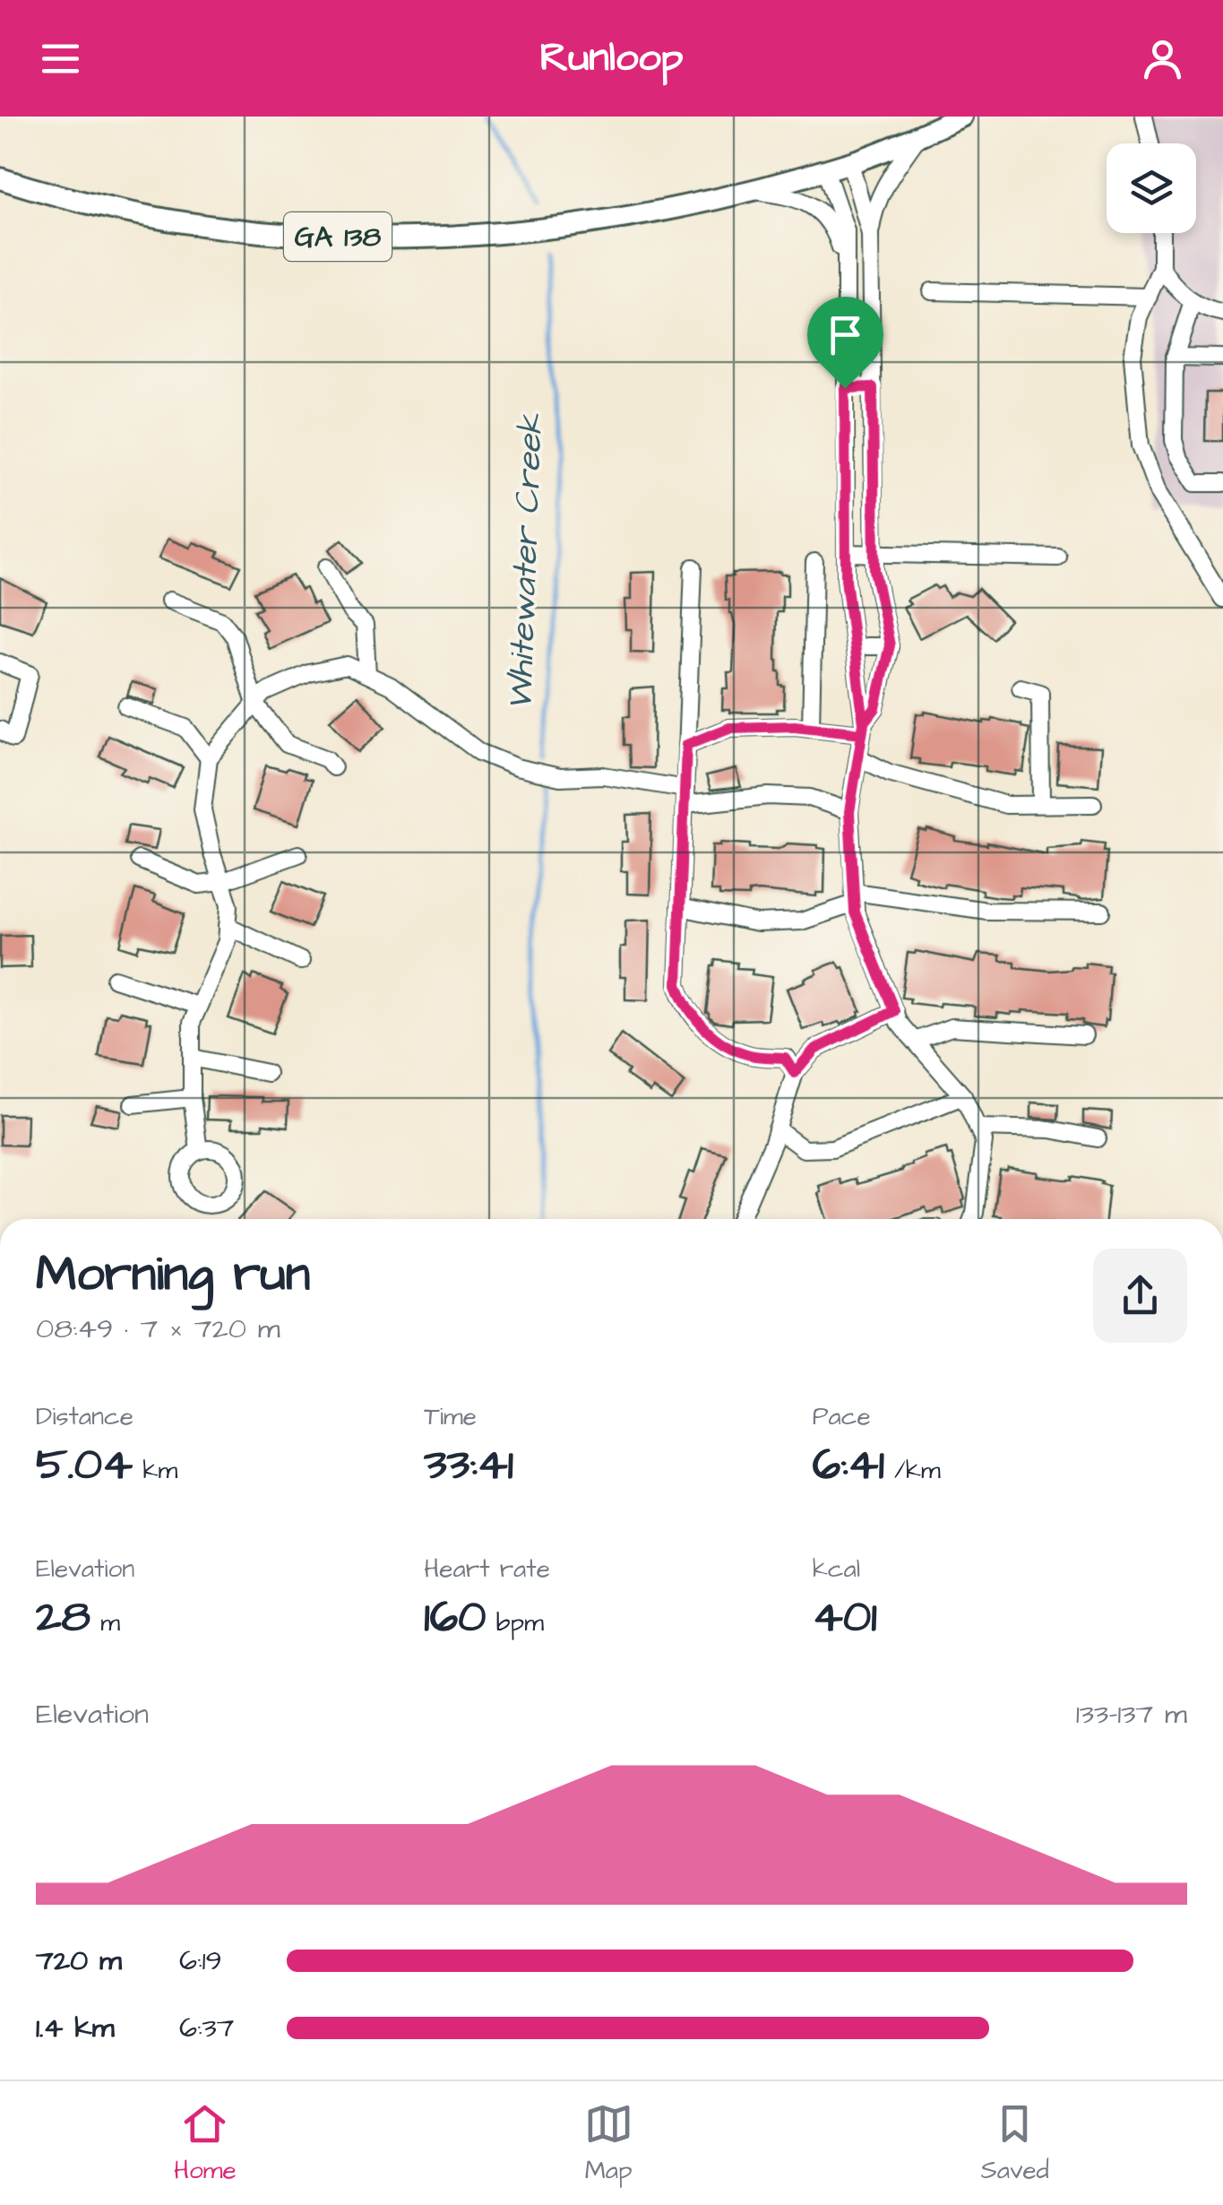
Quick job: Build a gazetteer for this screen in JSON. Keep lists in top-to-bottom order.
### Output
{
  "streets": {
    "main road": ["GA 138"]
  },
  "water": ["Whitewater Creek"],
  "page": {
    "header": "Runloop",
    "heading": ["Morning run", "08:49 · 7 × 720 m"],
    "stats": [
      ["Distance", "5.04 km"],
      ["Time", "33:41"],
      ["Pace", "6:41 /km"],
      ["Elevation", "28 m"],
      ["Heart rate", "160 bpm"],
      ["kcal", "401"]
    ],
    "chart": ["Elevation", "133–137 m"],
    "list": [
      {
        "name": "720 m",
        "note": "6:19"
      },
      {
        "name": "1.4 km",
        "note": "6:37"
      }
    ],
    "tabs": ["Home", "Map", "Saved"]
  }
}
